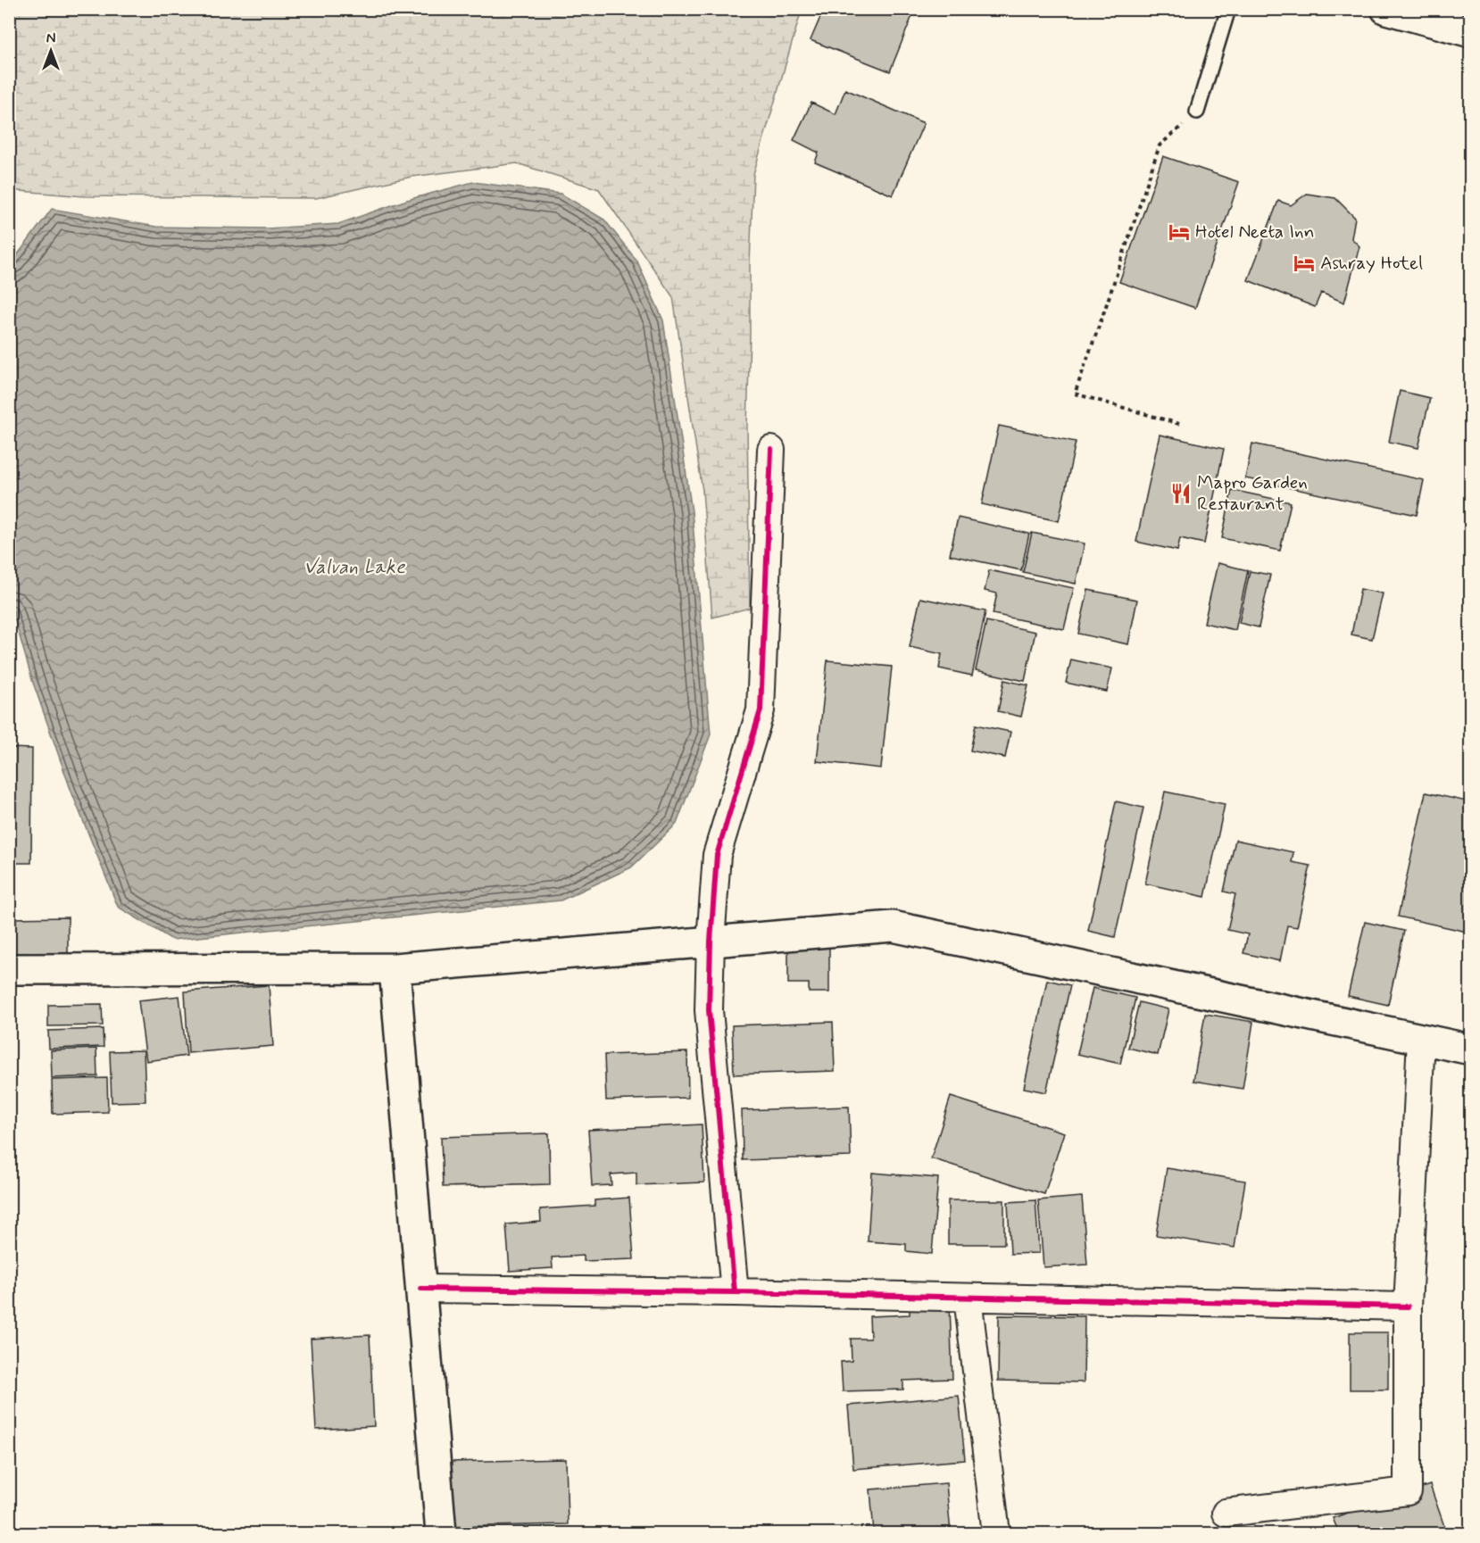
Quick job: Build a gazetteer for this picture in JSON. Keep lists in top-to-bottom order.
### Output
{
  "water": ["Valvan Lake"],
  "places": {
    "hotel": ["Hotel Neeta Inn", "Ashray Hotel"],
    "restaurant": ["Mapro Garden Restaurant"]
  },
  "north": "top"
}
